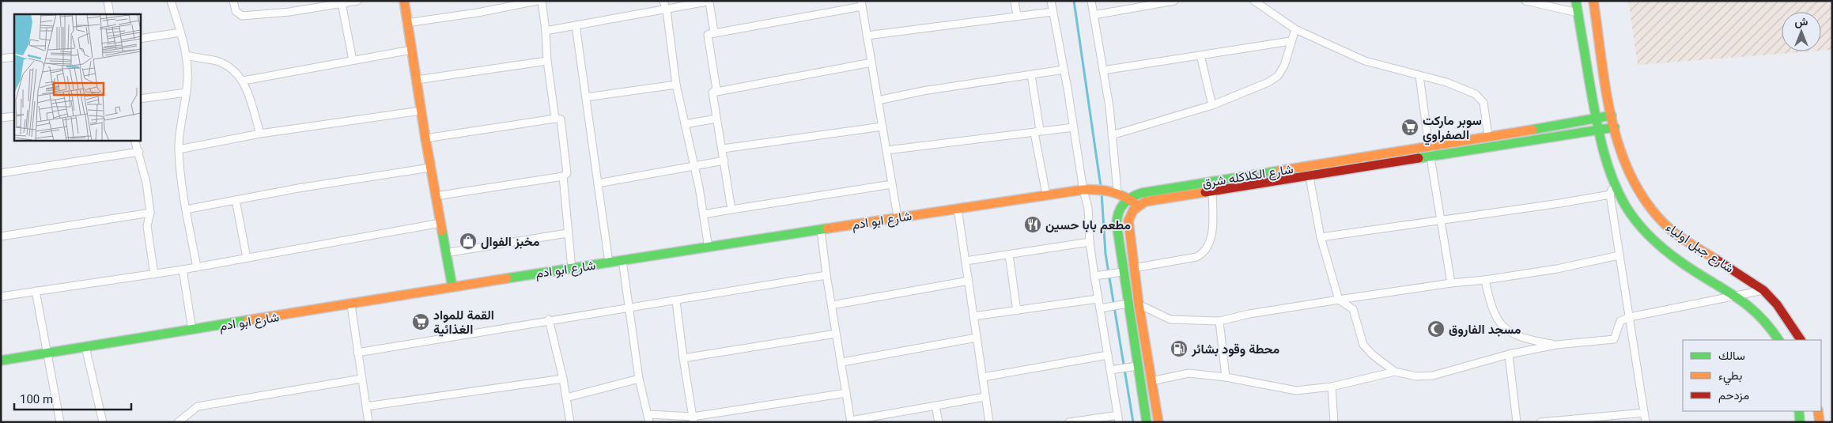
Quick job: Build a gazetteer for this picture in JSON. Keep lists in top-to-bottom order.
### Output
{
  "streets": {
    "main road": ["شارع الكلاكله شرق", "شارع ابو ادم", "شارع جبل اولياء"]
  },
  "crossings": [
    ["شارع الكلاكله شرق", "شارع ابو ادم"],
    ["شارع الكلاكله شرق", "شارع جبل اولياء"]
  ],
  "places": {
    "supermarket": ["سوبر ماركت الصفراوي", "القمة للمواد الغذائية"],
    "restaurant": ["مطعم بابا حسين"],
    "shop": ["مخبز الفوال"],
    "mosque": ["مسجد الفاروق"],
    "fuel station": ["محطة وقود بشائر"]
  },
  "legend": ["سالك", "بطيء", "مزدحم"],
  "scale_bar": "100 m",
  "north": "top"
}
